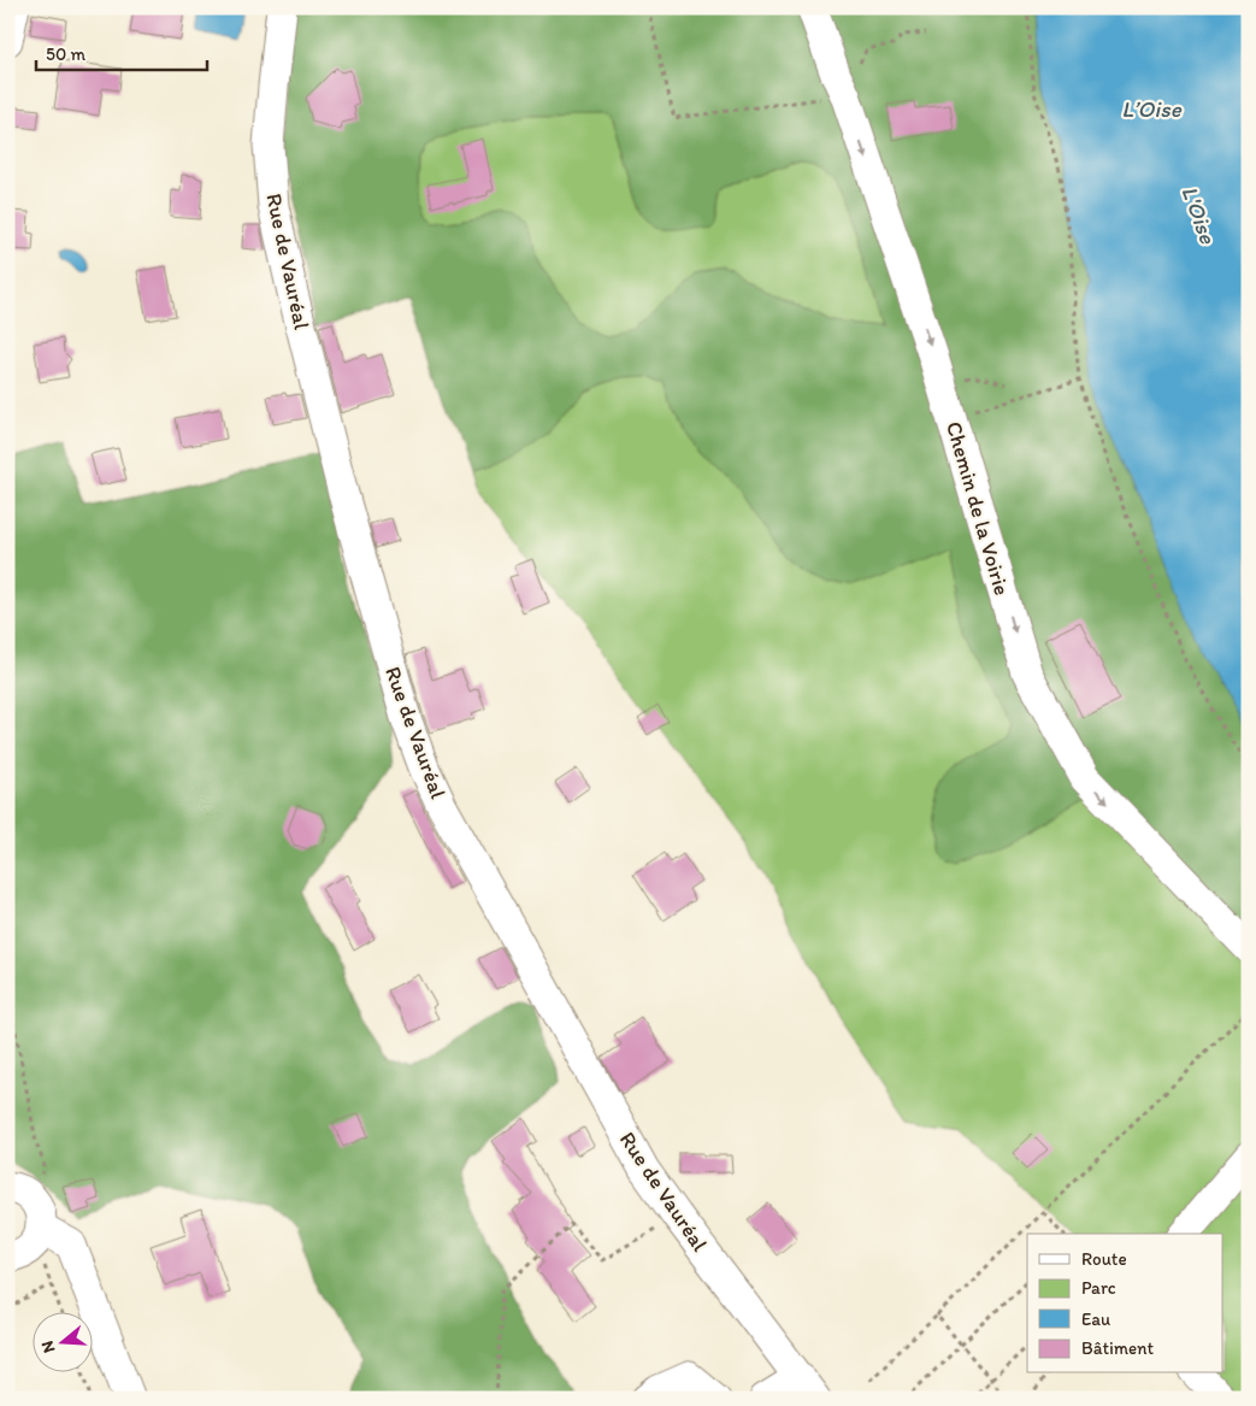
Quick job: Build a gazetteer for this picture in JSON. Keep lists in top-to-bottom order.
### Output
{
  "streets": {
    "street": ["Rue de Vauréal", "Chemin de la Voirie"]
  },
  "one_way": ["Chemin de la Voirie"],
  "water": ["L’Oise", "L'Oise"],
  "legend": [
    "Route",
    "Parc",
    "Eau",
    "Bâtiment"
  ],
  "scale_bar": "50 m",
  "north": "left"
}
